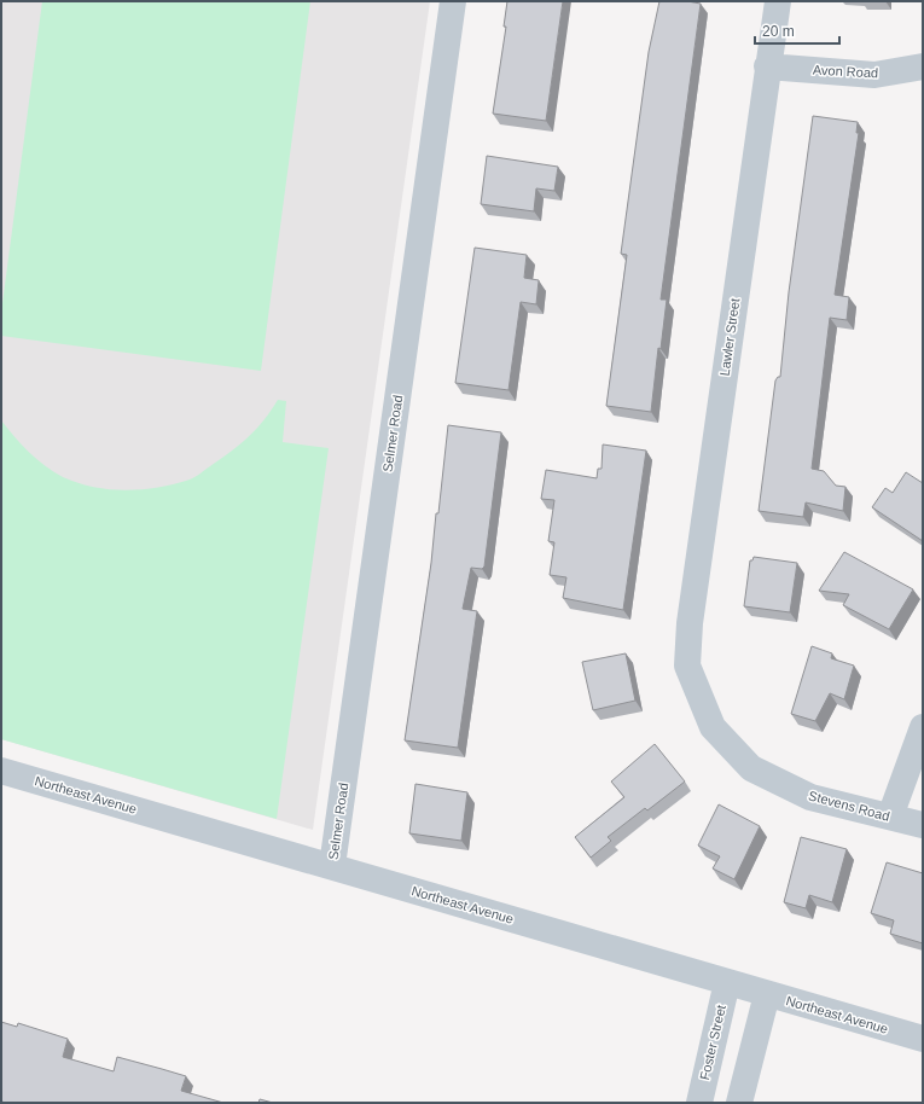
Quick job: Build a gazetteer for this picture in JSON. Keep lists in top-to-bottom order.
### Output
{
  "streets": {
    "street": [
      "Avon Road",
      "Lawler Street",
      "Selmer Road",
      "Northeast Avenue",
      "Stevens Road",
      "Foster Street"
    ]
  },
  "crossings": [
    ["Avon Road", "Lawler Street"],
    ["Lawler Street", "Stevens Road"],
    ["Selmer Road", "Northeast Avenue"],
    ["Northeast Avenue", "Foster Street"]
  ],
  "scale_bar": "20 m"
}
